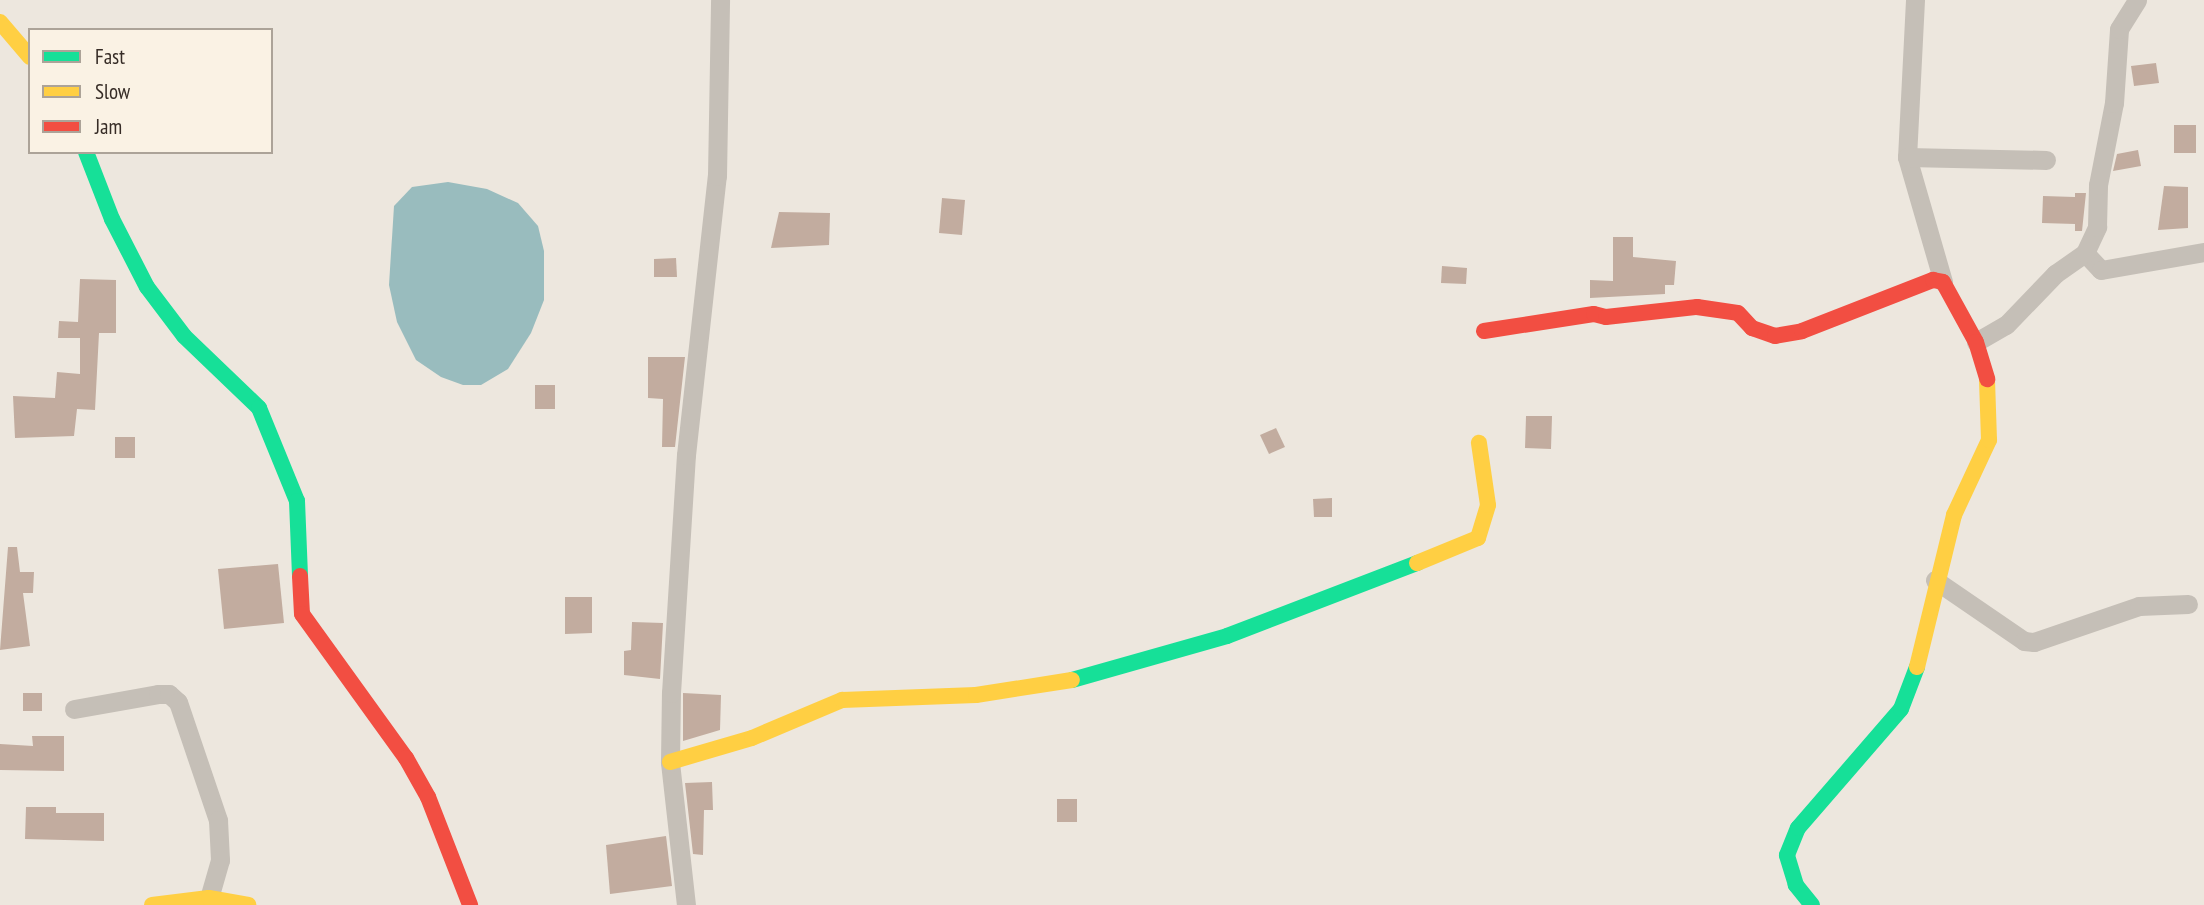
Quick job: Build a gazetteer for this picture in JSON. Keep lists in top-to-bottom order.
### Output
{
  "legend": ["Fast", "Slow", "Jam"]
}
